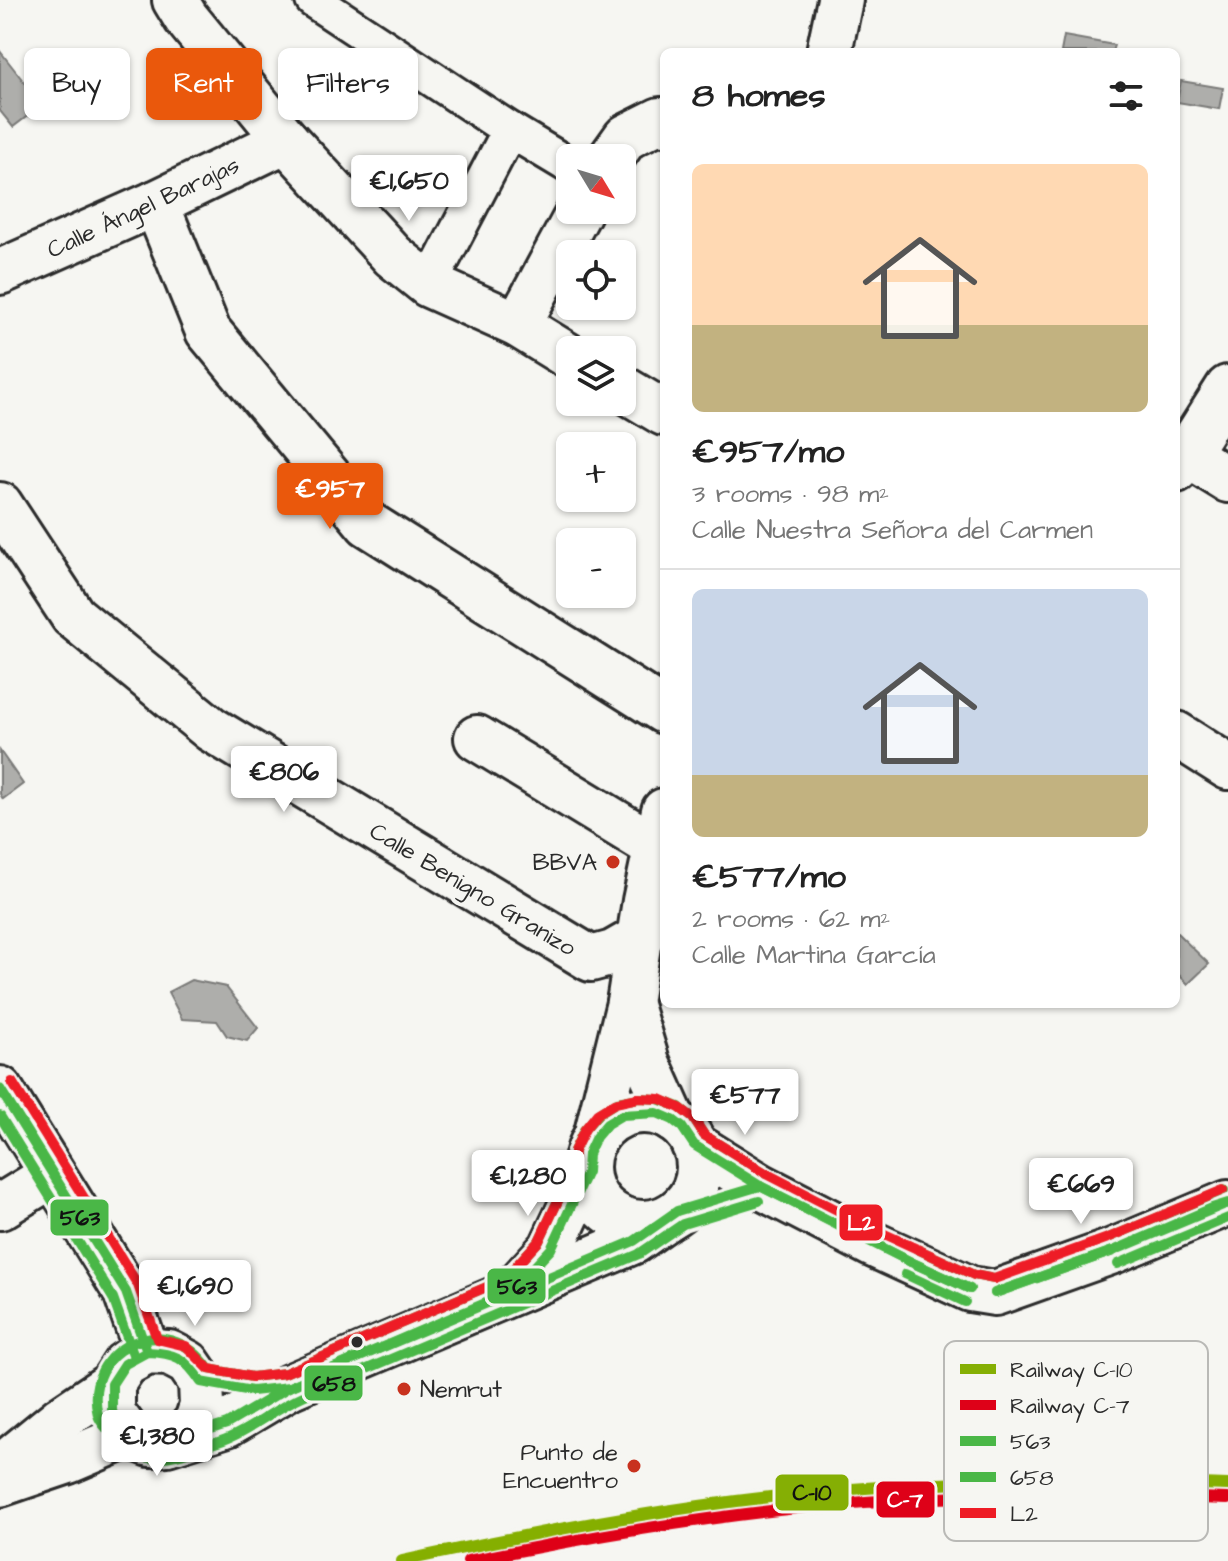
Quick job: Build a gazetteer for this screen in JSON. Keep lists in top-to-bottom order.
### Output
{
  "streets": {
    "street": ["Calle Ángel Barajas", "Calle Benigno Granizo"]
  },
  "places": ["BBVA", "Nemrut", "Punto de Encuentro"],
  "lines": [
    "transit line L2",
    "transit line 563",
    "transit line 658",
    "rail line C-10",
    "rail line C-7"
  ],
  "legend": [
    "Railway C-10",
    "Railway C-7",
    "563",
    "658",
    "L2"
  ],
  "north": "bottom right",
  "page": {
    "chip": ["Buy", "Rent", "Filters"],
    "heading": "8 homes",
    "map_buttons": ["+", "−"],
    "list": [
      {
        "name": "€957/mo",
        "note": "3 rooms · 98 m² · Calle Nuestra Señora del Carmen"
      },
      {
        "name": "€577/mo",
        "note": "2 rooms · 62 m² · Calle Martina García"
      }
    ],
    "price": [
      "€1,650",
      "€957",
      "€806",
      "€577",
      "€1,280",
      "€669",
      "€1,690",
      "€1,380"
    ]
  }
}
